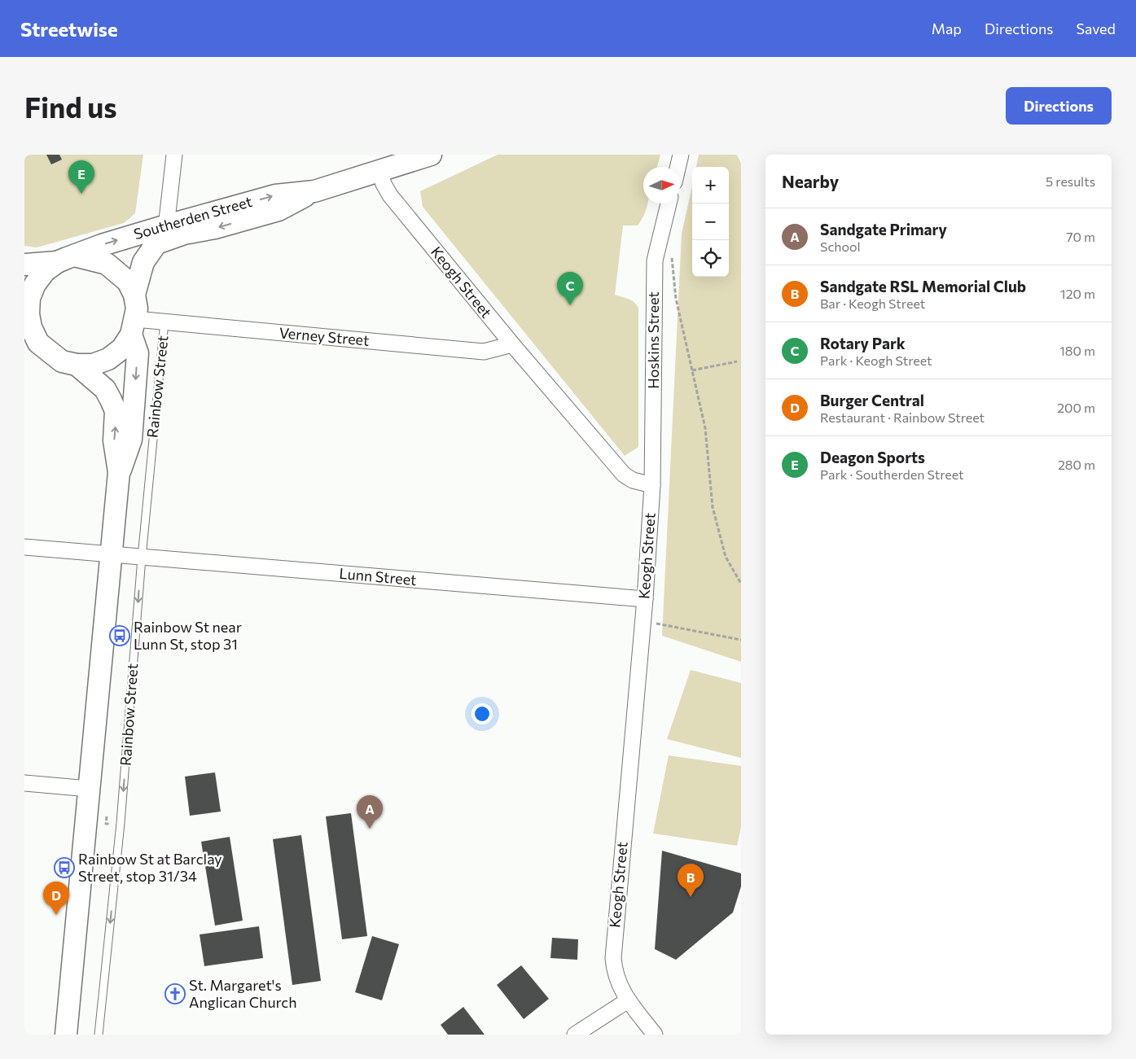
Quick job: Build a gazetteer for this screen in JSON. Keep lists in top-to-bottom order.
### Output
{
  "streets": {
    "main road": ["Southerden Street", "Rainbow Street"],
    "street": [
      "Keogh Street",
      "Verney Street",
      "Hoskins Street",
      "Lunn Street"
    ]
  },
  "crossings": [
    ["Southerden Street", "Keogh Street"],
    ["Southerden Street", "Verney Street"],
    ["Southerden Street", "Rainbow Street"],
    ["Keogh Street", "Verney Street"],
    ["Keogh Street", "Hoskins Street"],
    ["Keogh Street", "Lunn Street"],
    ["Verney Street", "Rainbow Street"],
    ["Rainbow Street", "Lunn Street"]
  ],
  "places": {
    "bus stop": ["Rainbow St near Lunn St, stop 31", "Rainbow St at Barclay Street, stop 31/34"],
    "church": ["St. Margaret's Anglican Church"]
  },
  "north": "right",
  "page": {
    "header": "Streetwise",
    "nav": ["Map", "Directions", "Saved"],
    "buttons": "Directions",
    "title": "Find us",
    "heading": ["Nearby", "5 results"],
    "pins": [
      "E",
      "C",
      "A",
      "B",
      "D"
    ],
    "map_buttons": ["+", "−"],
    "list": [
      {
        "mark": "A",
        "name": "Sandgate Primary",
        "note": "School",
        "value": "70 m"
      },
      {
        "mark": "B",
        "name": "Sandgate RSL Memorial Club",
        "note": "Bar · Keogh Street",
        "value": "120 m"
      },
      {
        "mark": "C",
        "name": "Rotary Park",
        "note": "Park · Keogh Street",
        "value": "180 m"
      },
      {
        "mark": "D",
        "name": "Burger Central",
        "note": "Restaurant · Rainbow Street",
        "value": "200 m"
      },
      {
        "mark": "E",
        "name": "Deagon Sports",
        "note": "Park · Southerden Street",
        "value": "280 m"
      }
    ]
  }
}
